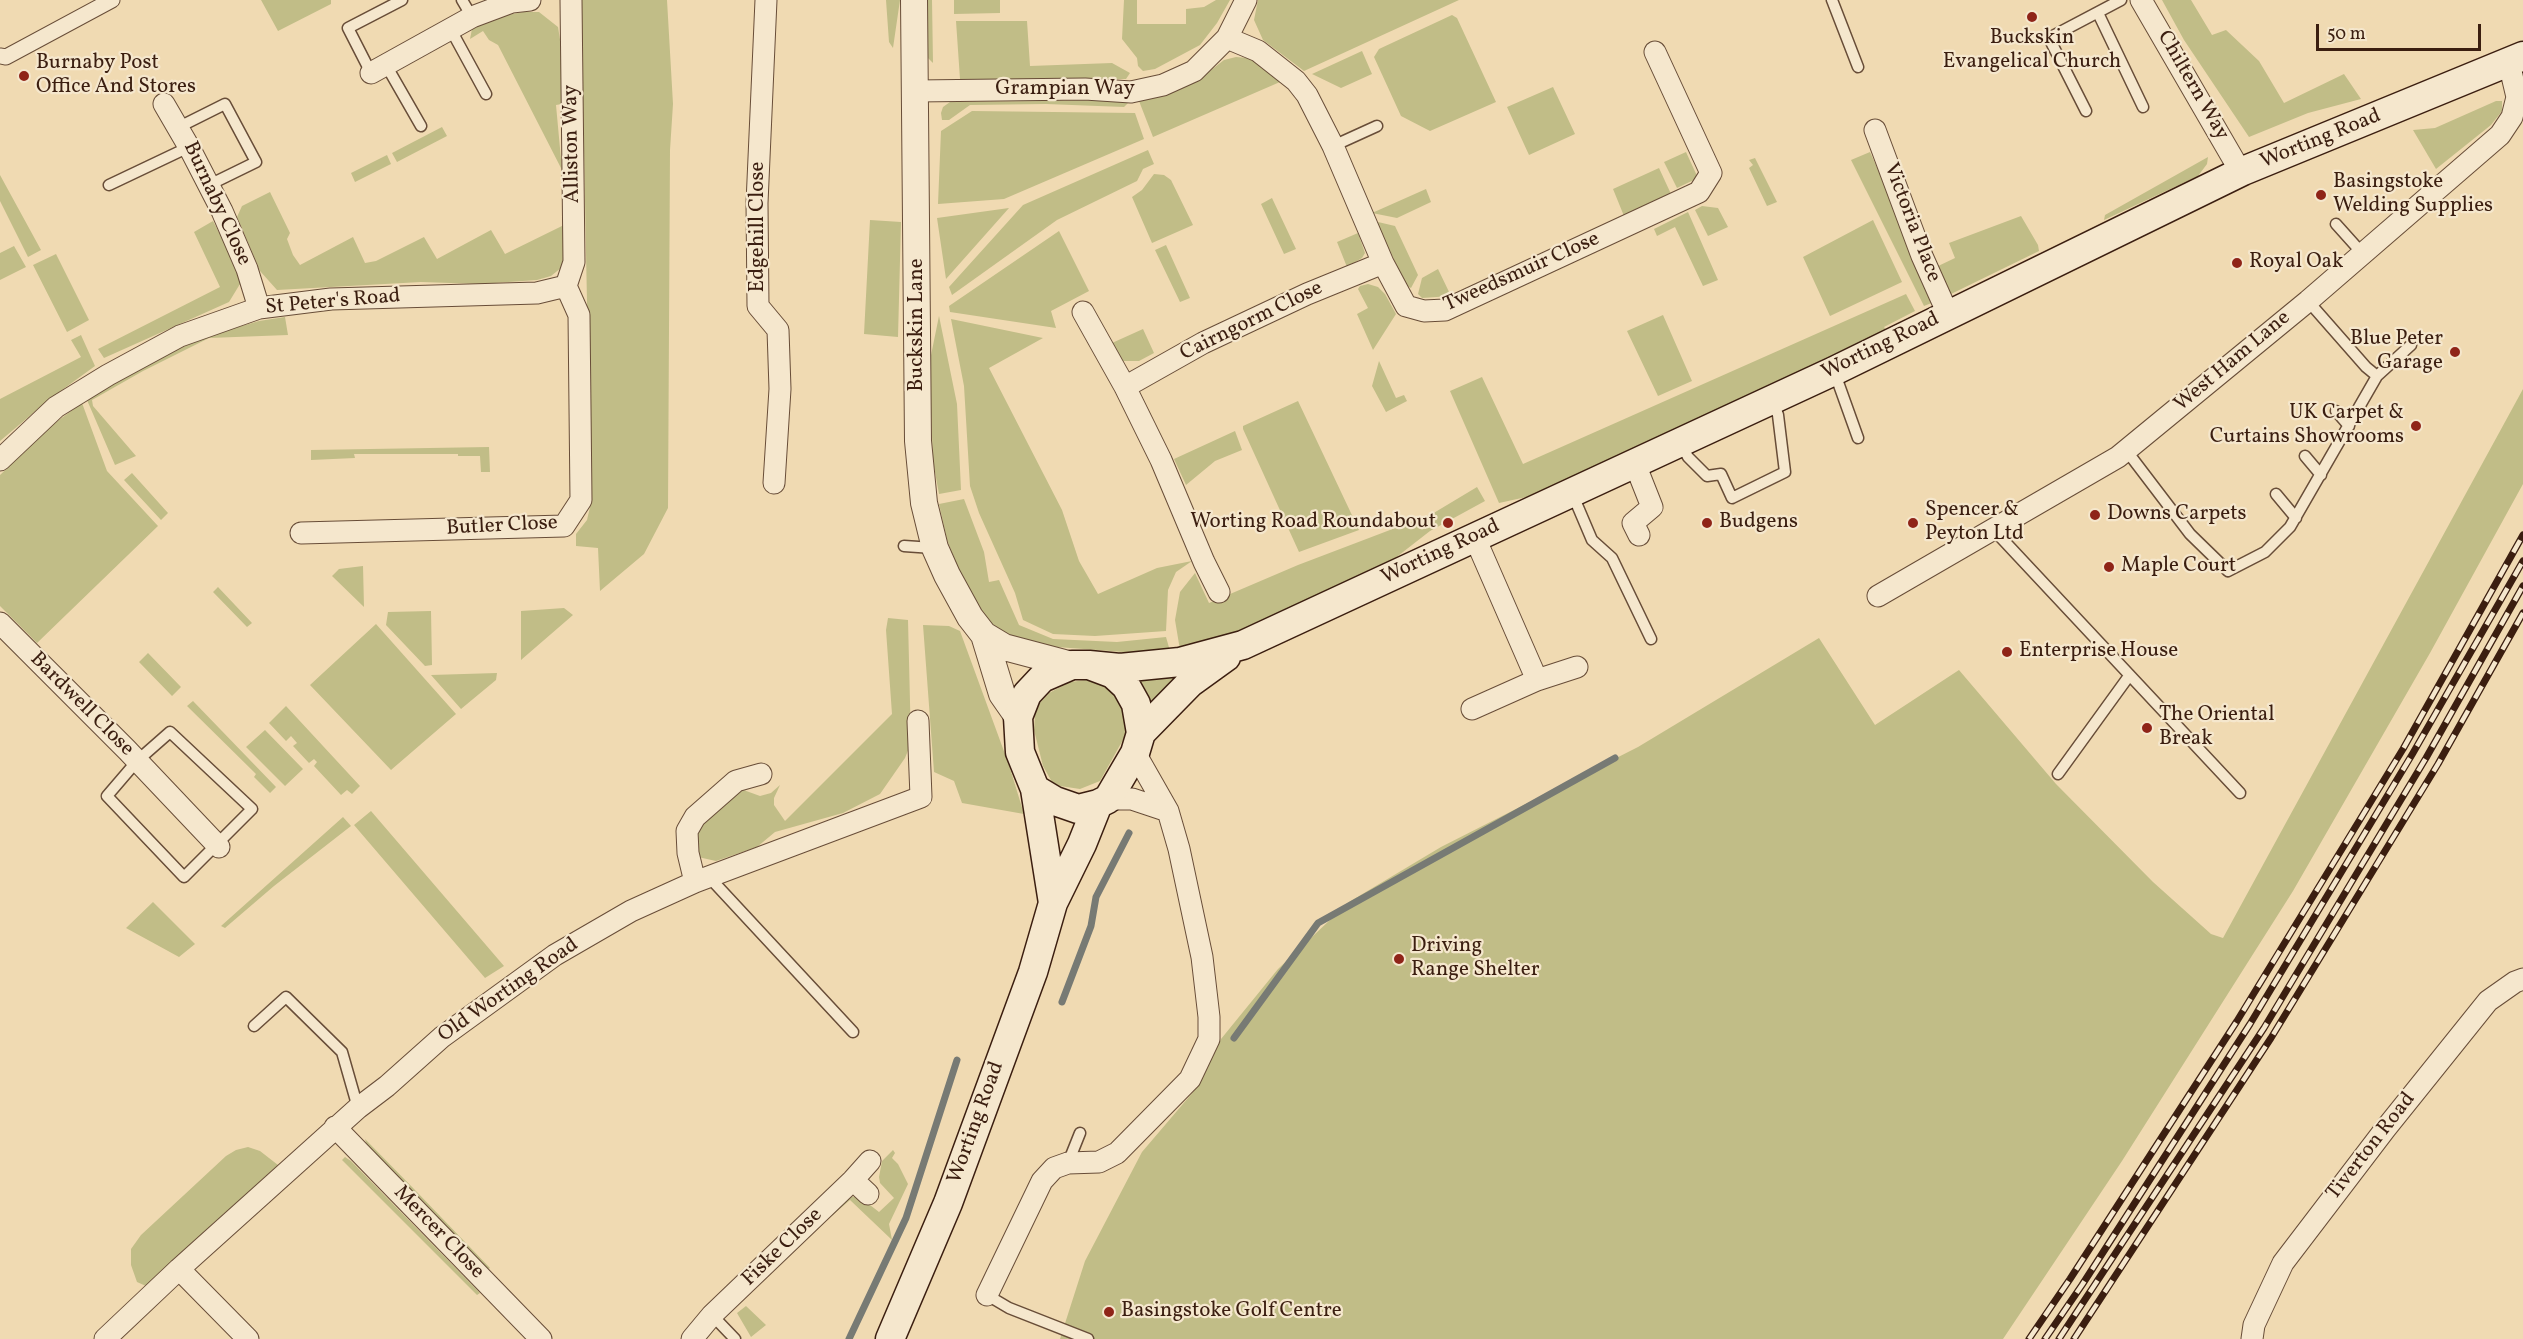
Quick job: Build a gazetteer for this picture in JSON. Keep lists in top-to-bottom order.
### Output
{
  "streets": {
    "main road": ["Worting Road"],
    "street": [
      "Chiltern Way",
      "Grampian Way",
      "Alliston Way",
      "Burnaby Close",
      "Victoria Place",
      "Edgehill Close",
      "Tweedsmuir Close",
      "St Peter's Road",
      "Cairngorm Close",
      "Buckskin Lane",
      "West Ham Lane",
      "Butler Close",
      "Bardwell Close",
      "Old Worting Road",
      "Tiverton Road",
      "Mercer Close",
      "Fiske Close"
    ]
  },
  "crossings": [
    ["Chiltern Way", "Worting Road"],
    ["Grampian Way", "Tweedsmuir Close"],
    ["Grampian Way", "Buckskin Lane"],
    ["Worting Road", "Victoria Place"],
    ["Worting Road", "Buckskin Lane"],
    ["Worting Road", "West Ham Lane"],
    ["Alliston Way", "St Peter's Road"],
    ["Alliston Way", "Butler Close"],
    ["Burnaby Close", "St Peter's Road"],
    ["Tweedsmuir Close", "Cairngorm Close"],
    ["St Peter's Road", "Butler Close"],
    ["Old Worting Road", "Mercer Close"]
  ],
  "places": [
    "Buckskin Evangelical Church",
    "Burnaby Post Office And Stores",
    "Basingstoke Welding Supplies",
    "Royal Oak",
    "Blue Peter Garage",
    "UK Carpet & Curtains Showrooms",
    "Downs Carpets",
    "Worting Road Roundabout",
    "Budgens",
    "Spencer & Peyton Ltd",
    "Maple Court",
    "Enterprise House",
    "The Oriental Break",
    "Driving Range Shelter",
    "Basingstoke Golf Centre"
  ],
  "scale_bar": "50 m"
}
